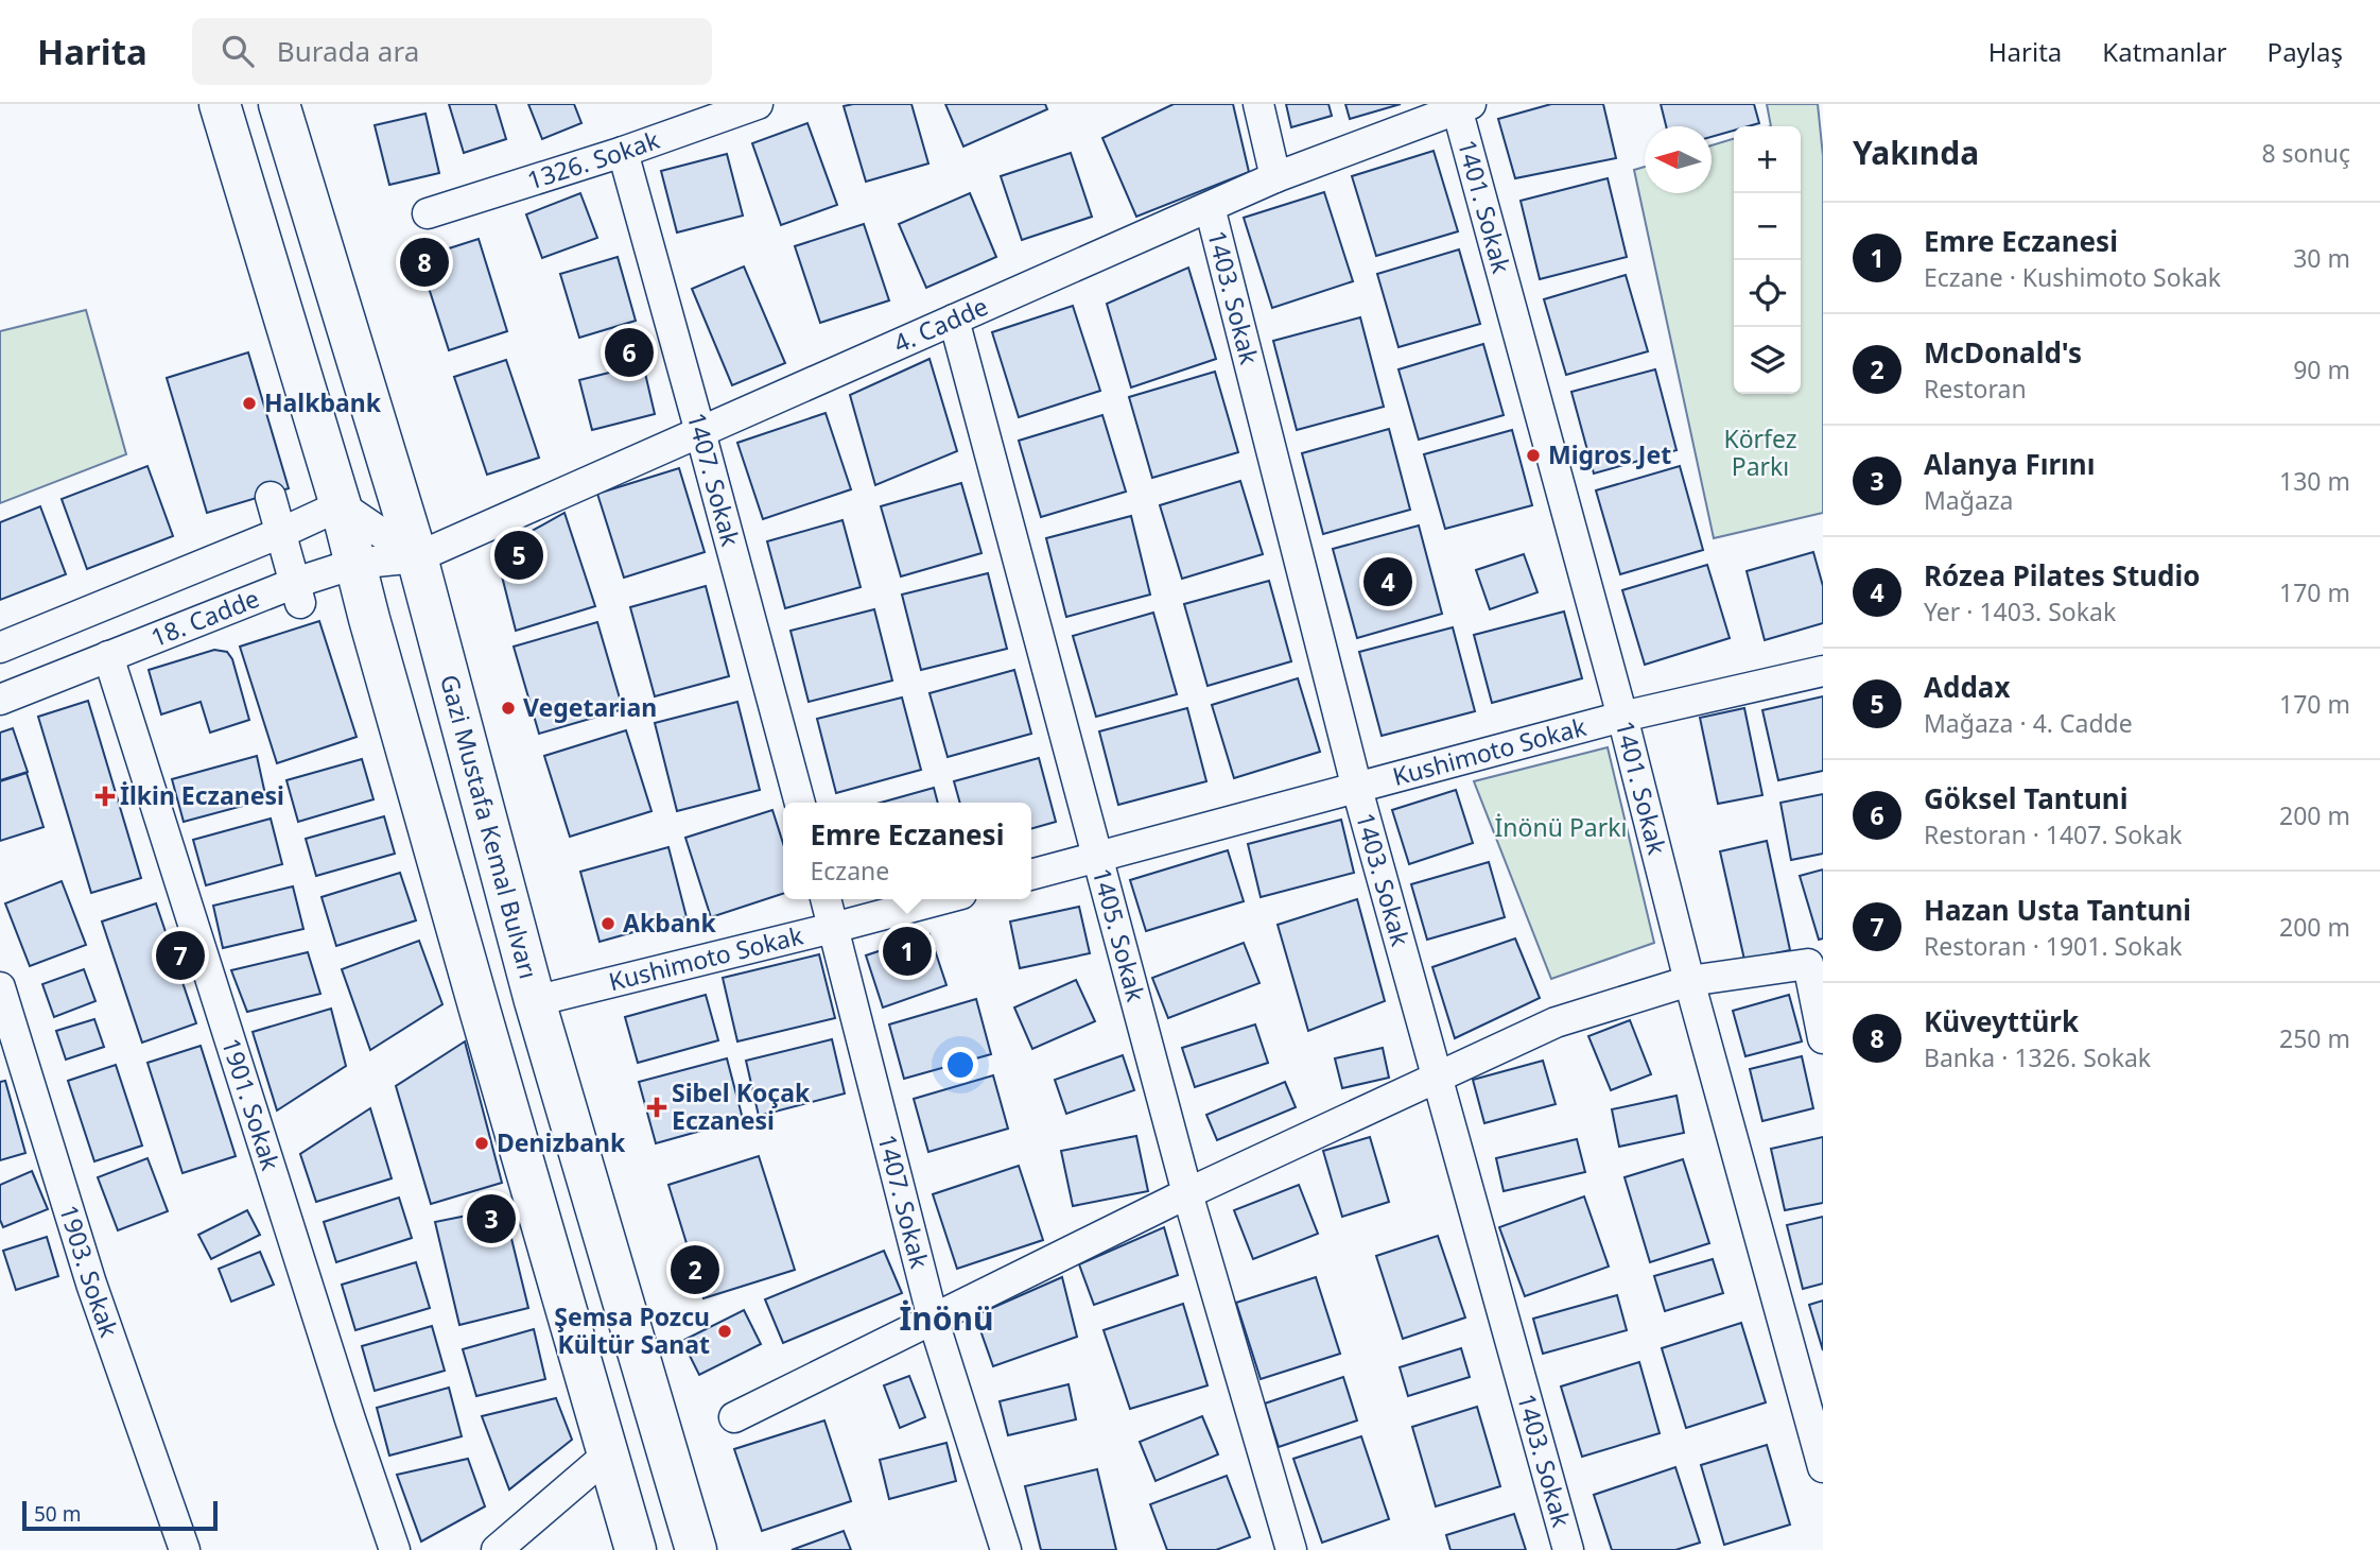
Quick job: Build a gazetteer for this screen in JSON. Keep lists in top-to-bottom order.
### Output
{
  "streets": {
    "highway": ["Gazi Mustafa Kemal Bulvarı"],
    "street": [
      "1326. Sokak",
      "1401. Sokak",
      "1403. Sokak",
      "4. Cadde",
      "1407. Sokak",
      "18. Cadde",
      "Kushimoto Sokak",
      "1405. Sokak",
      "1901. Sokak",
      "1903. Sokak"
    ]
  },
  "crossings": [
    ["1326. Sokak", "1407. Sokak"],
    ["1401. Sokak", "4. Cadde"],
    ["1401. Sokak", "Kushimoto Sokak"],
    ["1403. Sokak", "4. Cadde"],
    ["1403. Sokak", "Kushimoto Sokak"],
    ["4. Cadde", "1407. Sokak"],
    ["4. Cadde", "18. Cadde"],
    ["4. Cadde", "Gazi Mustafa Kemal Bulvarı"],
    ["4. Cadde", "1405. Sokak"],
    ["1407. Sokak", "Kushimoto Sokak"],
    ["18. Cadde", "Gazi Mustafa Kemal Bulvarı"],
    ["18. Cadde", "1901. Sokak"],
    ["Kushimoto Sokak", "Gazi Mustafa Kemal Bulvarı"],
    ["Kushimoto Sokak", "1405. Sokak"]
  ],
  "districts": ["İnönü"],
  "parks": ["Körfez Parkı", "İnönü Parkı"],
  "places": {
    "other": [
      "Halkbank",
      "Migros Jet",
      "Vegetarian",
      "Akbank",
      "Denizbank",
      "Şemsa Pozcu Kültür Sanat"
    ],
    "health": ["İlkin Eczanesi", "Sibel Koçak Eczanesi"]
  },
  "scale_bar": "50 m",
  "north": "left",
  "page": {
    "header": "Harita",
    "search": "Burada ara",
    "nav": ["Harita", "Katmanlar", "Paylaş"],
    "heading": ["Yakında", "8 sonuç"],
    "map_buttons": ["+", "−"],
    "list": [
      {
        "mark": "1",
        "name": "Emre Eczanesi",
        "note": "Eczane · Kushimoto Sokak",
        "value": "30 m"
      },
      {
        "mark": "2",
        "name": "McDonald's",
        "note": "Restoran",
        "value": "90 m"
      },
      {
        "mark": "3",
        "name": "Alanya Fırını",
        "note": "Mağaza",
        "value": "130 m"
      },
      {
        "mark": "4",
        "name": "Rózea Pilates Studio",
        "note": "Yer · 1403. Sokak",
        "value": "170 m"
      },
      {
        "mark": "5",
        "name": "Addax",
        "note": "Mağaza · 4. Cadde",
        "value": "170 m"
      },
      {
        "mark": "6",
        "name": "Göksel Tantuni",
        "note": "Restoran · 1407. Sokak",
        "value": "200 m"
      },
      {
        "mark": "7",
        "name": "Hazan Usta Tantuni",
        "note": "Restoran · 1901. Sokak",
        "value": "200 m"
      },
      {
        "mark": "8",
        "name": "Küveyttürk",
        "note": "Banka · 1326. Sokak",
        "value": "250 m"
      }
    ],
    "pins": [
      "8",
      "6",
      "5",
      "4",
      "1",
      "7",
      "3",
      "2"
    ],
    "popup": ["Emre Eczanesi", "Eczane"],
    "scale": "50 m"
  }
}
